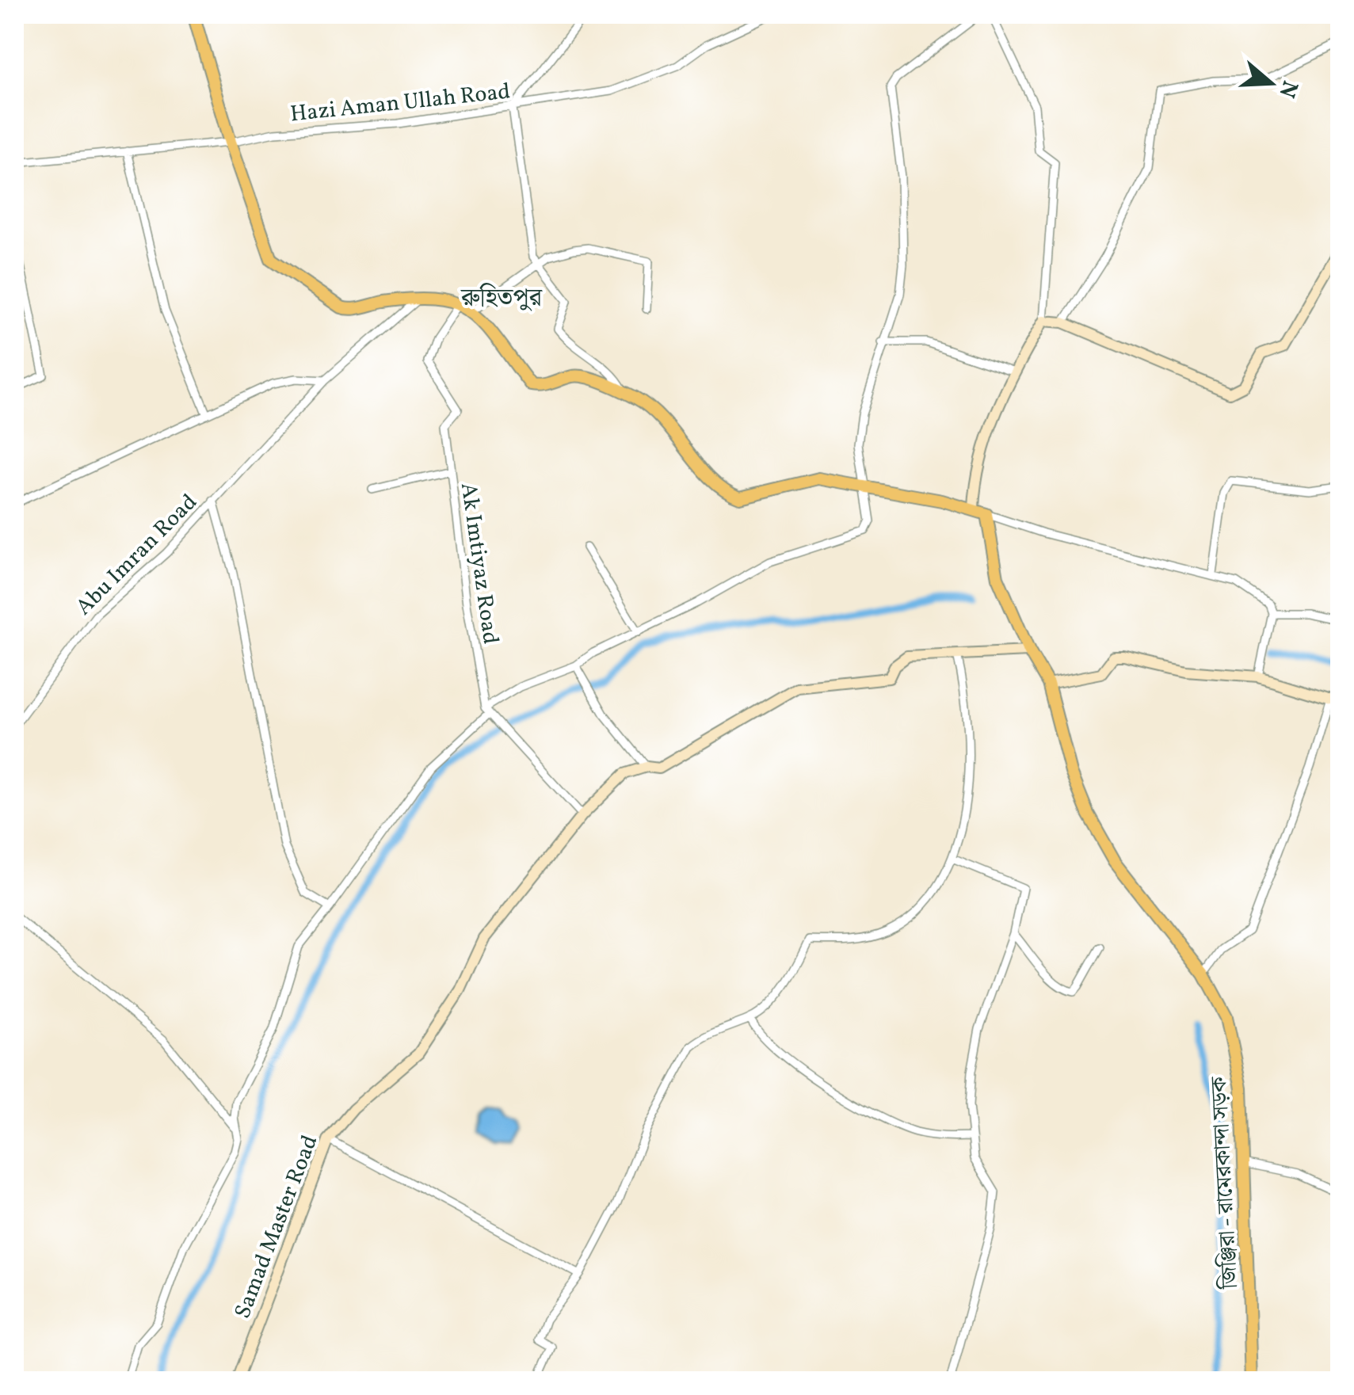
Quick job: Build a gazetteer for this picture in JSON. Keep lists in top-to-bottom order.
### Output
{
  "streets": {
    "main road": ["জিঞ্জিরা - রামেরকান্দা সড়ক"],
    "street": [
      "Hazi Aman Ullah Road",
      "Abu Imran Road",
      "Ak Imtiyaz Road",
      "Samad Master Road"
    ]
  },
  "crossings": [
    ["জিঞ্জিরা - রামেরকান্দা সড়ক", "Samad Master Road"]
  ],
  "districts": ["রুহিতপুর"],
  "north": "right"
}
